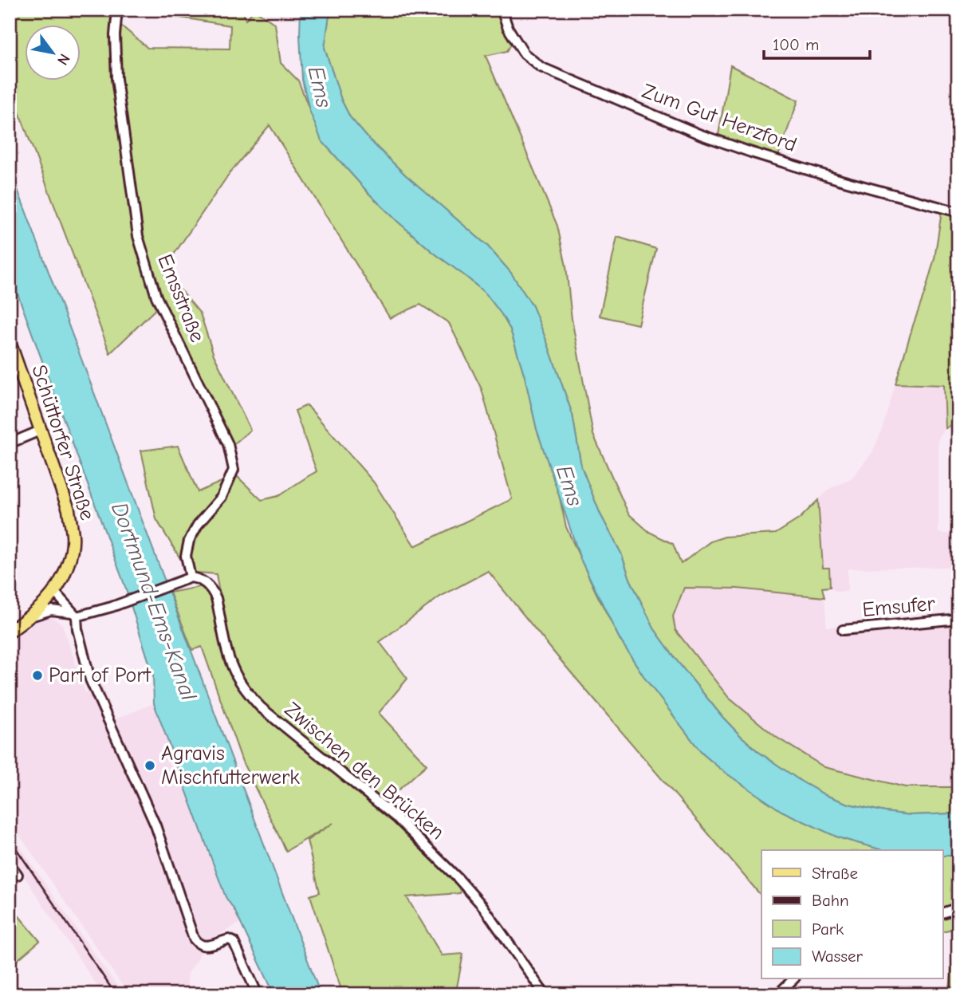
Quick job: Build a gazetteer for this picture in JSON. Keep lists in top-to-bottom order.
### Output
{
  "streets": {
    "main road": ["Schüttorfer Straße"],
    "street": [
      "Zum Gut Herzford",
      "Emsstraße",
      "Emsufer",
      "Zwischen den Brücken"
    ]
  },
  "crossings": [
    ["Emsstraße", "Zwischen den Brücken"]
  ],
  "water": ["Ems", "Dortmund-Ems-Kanal"],
  "places": ["Part of Port", "Agravis Mischfutterwerk"],
  "legend": [
    "Straße",
    "Bahn",
    "Park",
    "Wasser"
  ],
  "scale_bar": "100 m",
  "north": "bottom right"
}
